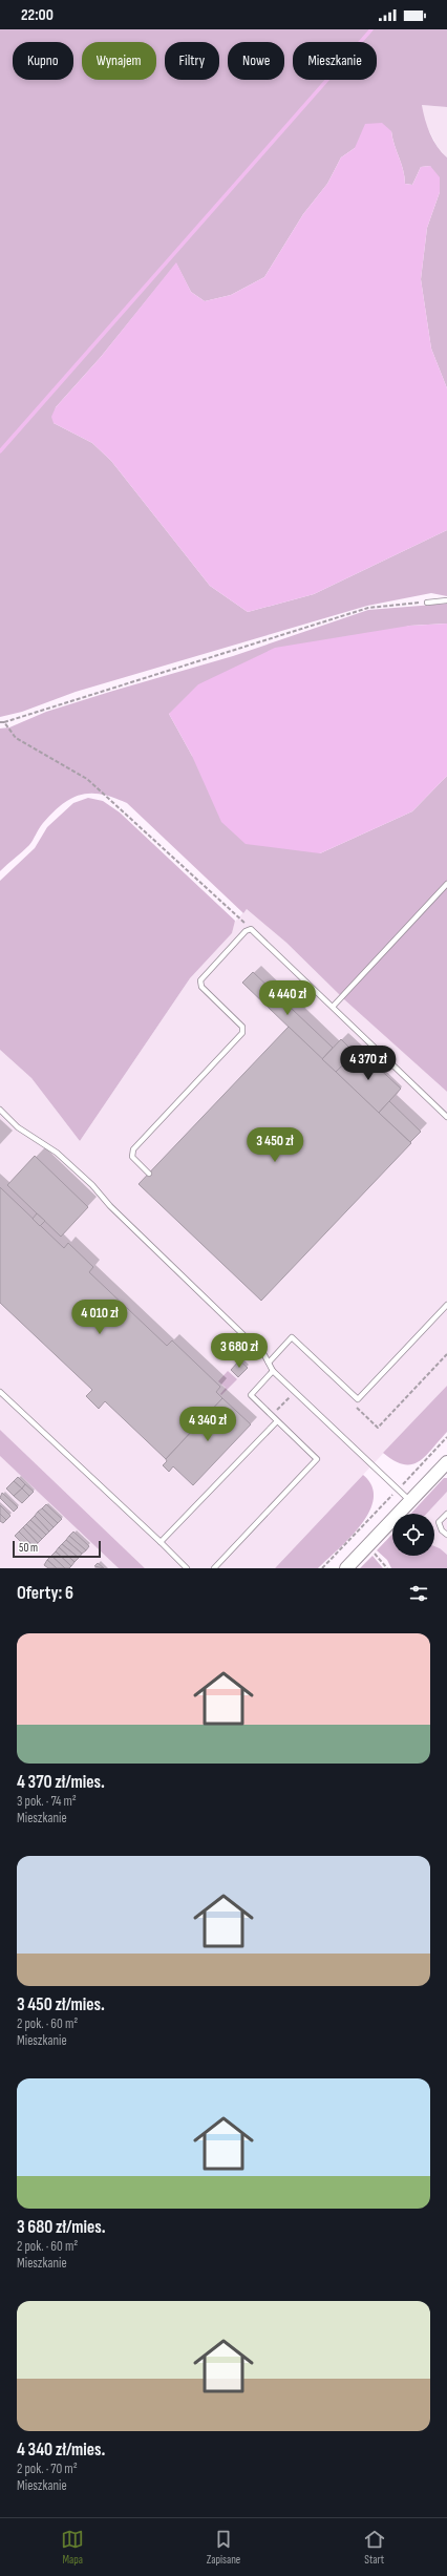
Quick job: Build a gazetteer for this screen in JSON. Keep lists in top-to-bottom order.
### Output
{
  "scale_bar": "50 m",
  "page": {
    "status": "22:00",
    "chip": [
      "Kupno",
      "Wynajem",
      "Filtry",
      "Nowe",
      "Mieszkanie"
    ],
    "price": [
      "4 440 zł",
      "4 370 zł",
      "3 450 zł",
      "4 010 zł",
      "3 680 zł",
      "4 340 zł"
    ],
    "scale": "50 m",
    "heading": "Oferty: 6",
    "list": [
      {
        "name": "4 370 zł/mies.",
        "note": "3 pok. · 74 m² · Mieszkanie"
      },
      {
        "name": "3 450 zł/mies.",
        "note": "2 pok. · 60 m² · Mieszkanie"
      },
      {
        "name": "3 680 zł/mies.",
        "note": "2 pok. · 60 m² · Mieszkanie"
      },
      {
        "name": "4 340 zł/mies.",
        "note": "2 pok. · 70 m² · Mieszkanie"
      }
    ],
    "tabs": ["Mapa", "Zapisane", "Start"]
  }
}
